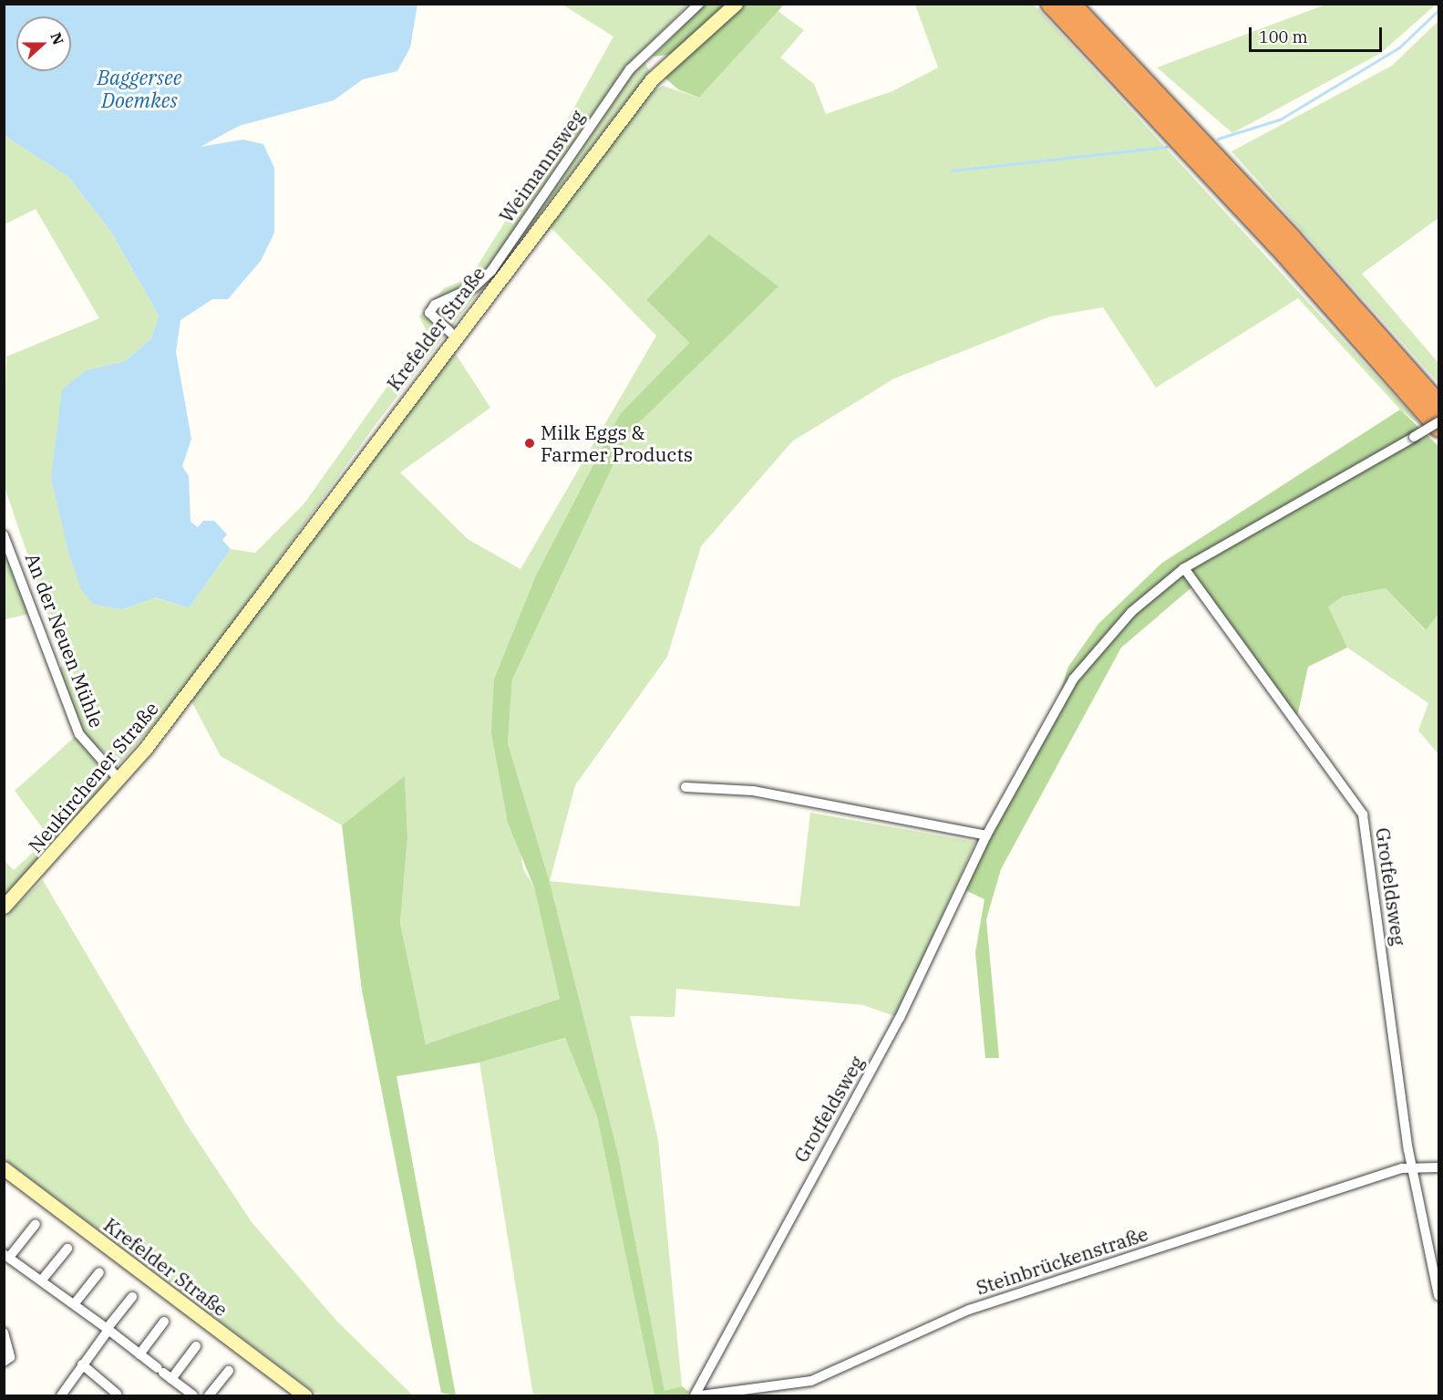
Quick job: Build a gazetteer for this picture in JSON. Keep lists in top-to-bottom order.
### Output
{
  "streets": {
    "main road": ["Krefelder Straße", "Neukirchener Straße"],
    "street": [
      "Weimannsweg",
      "An der Neuen Mühle",
      "Grotfeldsweg",
      "Steinbrückenstraße"
    ]
  },
  "crossings": [
    ["Weimannsweg", "Krefelder Straße"],
    ["Krefelder Straße", "Neukirchener Straße"],
    ["An der Neuen Mühle", "Neukirchener Straße"],
    ["Grotfeldsweg", "Steinbrückenstraße"]
  ],
  "water": ["Baggersee Doemkes"],
  "places": ["Milk Eggs & Farmer Products"],
  "scale_bar": "100 m",
  "north": "right"
}
